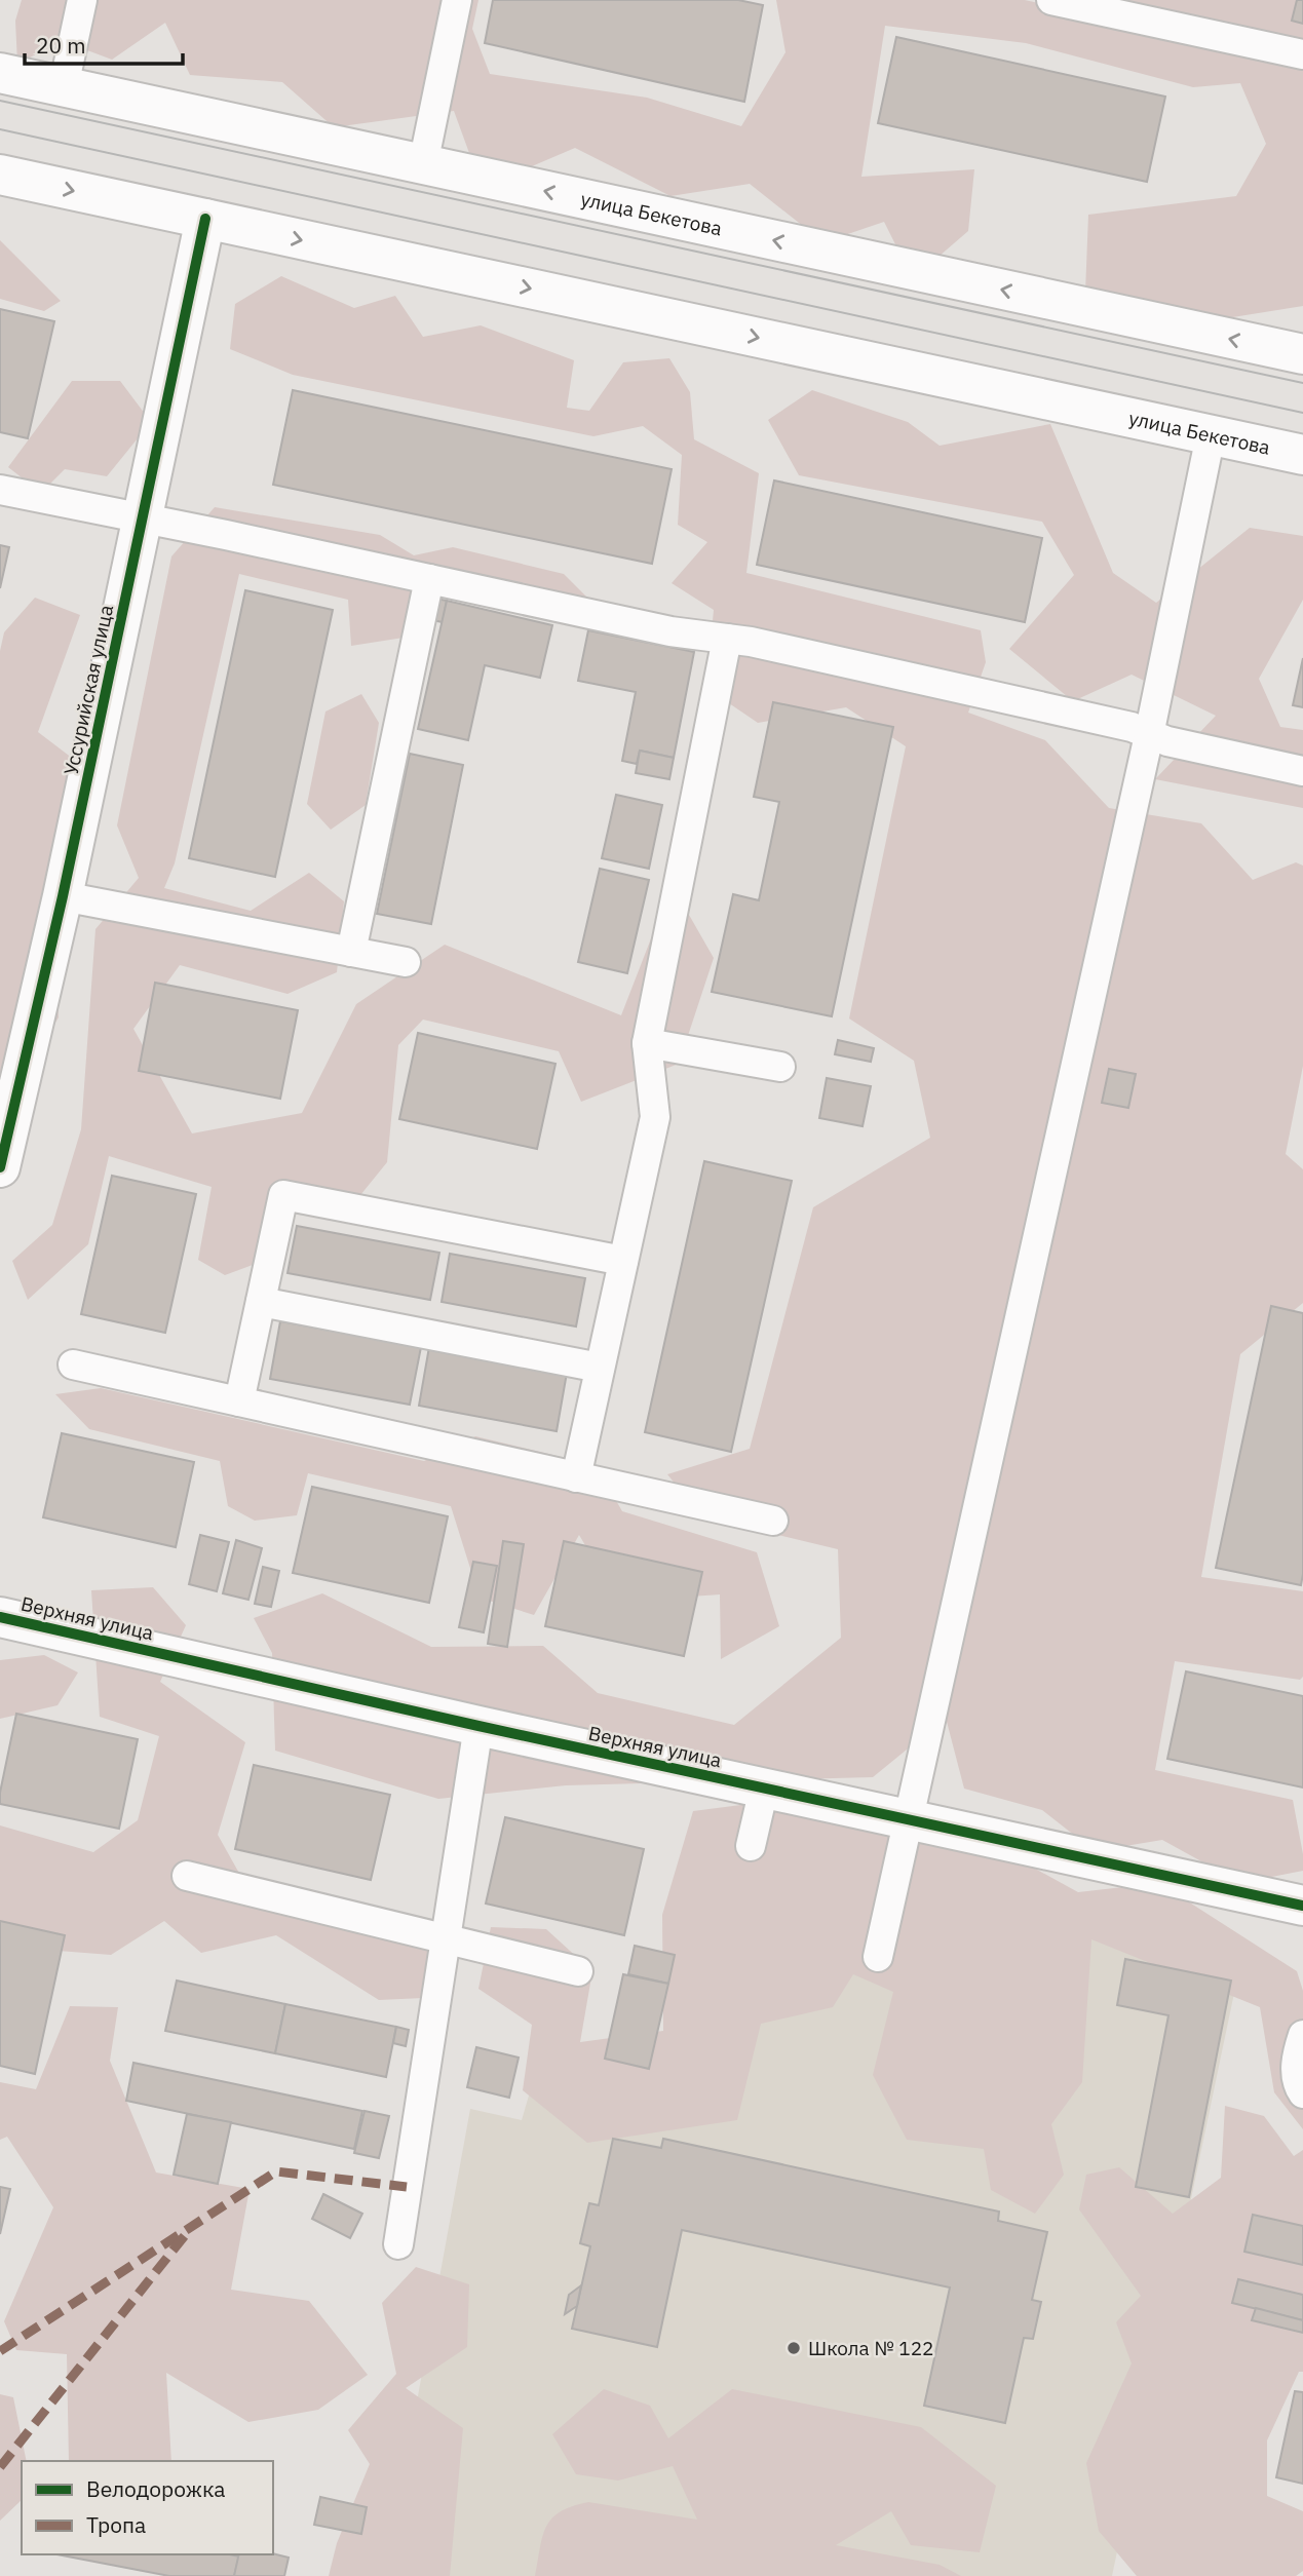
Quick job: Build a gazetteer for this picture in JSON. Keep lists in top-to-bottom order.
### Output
{
  "streets": {
    "main road": ["улица Бекетова", "Уссурийская улица", "Верхняя улица"]
  },
  "crossings": [
    ["улица Бекетова", "Уссурийская улица"]
  ],
  "places": ["Школа № 122"],
  "legend": ["Велодорожка", "Тропа"],
  "scale_bar": "20 m"
}
